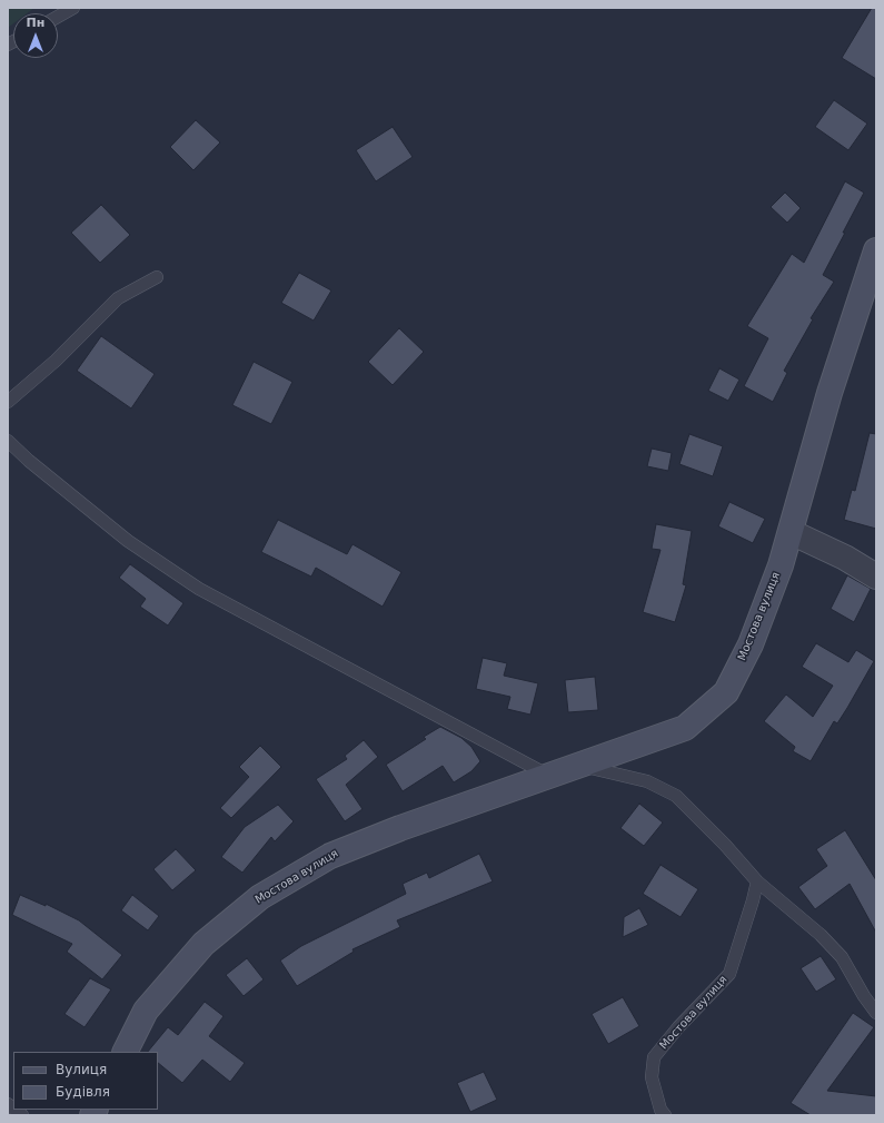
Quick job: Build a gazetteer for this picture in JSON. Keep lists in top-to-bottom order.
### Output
{
  "streets": {
    "street": ["Мостова вулиця"]
  },
  "legend": ["Вулиця", "Будівля"],
  "north": "top"
}
